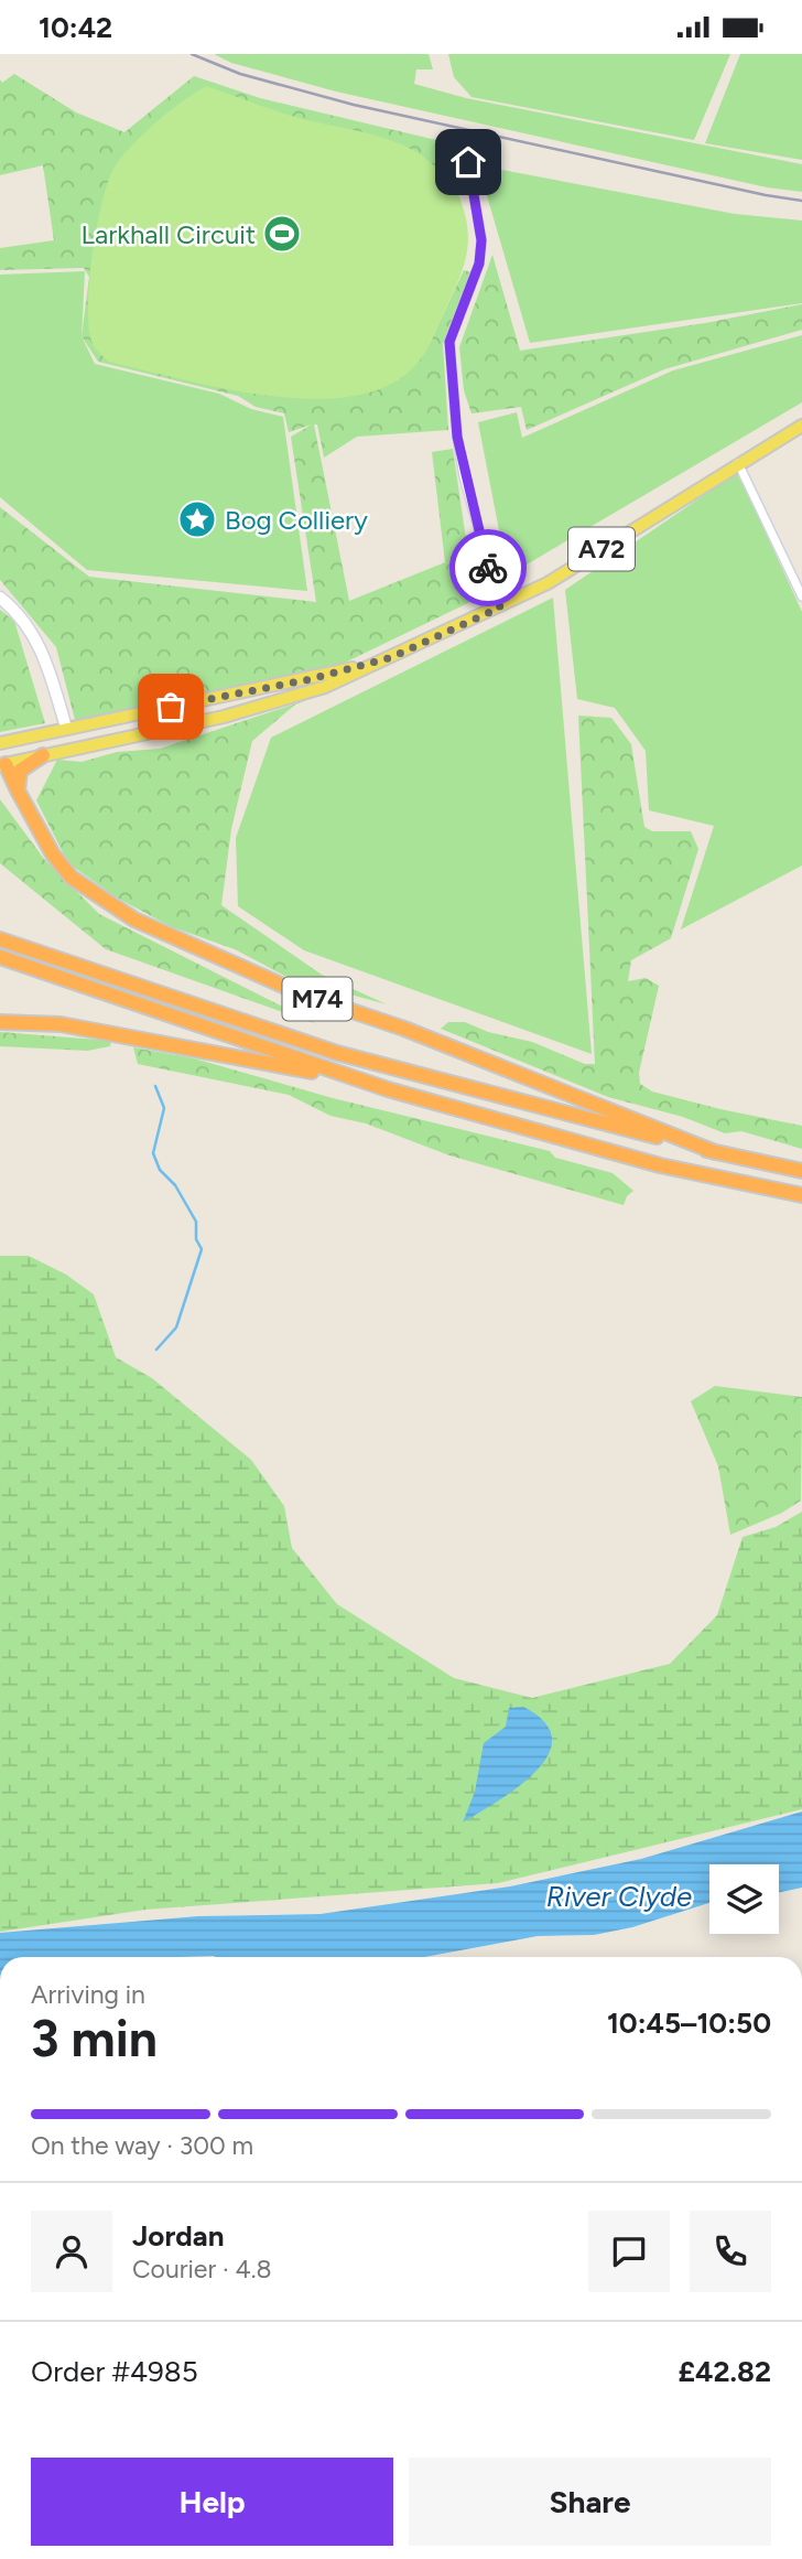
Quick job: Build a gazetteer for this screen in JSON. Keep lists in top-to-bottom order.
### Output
{
  "streets": {
    "highway": ["M74"],
    "main road": ["A72"]
  },
  "crossings": [
    ["A72", "M74"]
  ],
  "water": ["River Clyde"],
  "places": {
    "sports": ["Larkhall Circuit"],
    "place": ["Bog Colliery"]
  },
  "page": {
    "status": "10:42",
    "heading": ["3 min", "Arriving in", "10:45–10:50"],
    "panel": [
      "Jordan",
      "Courier · 4.8",
      "Order #4985",
      "£42.82"
    ],
    "bar": "On the way · 300 m",
    "buttons": ["Help", "Share"]
  }
}
